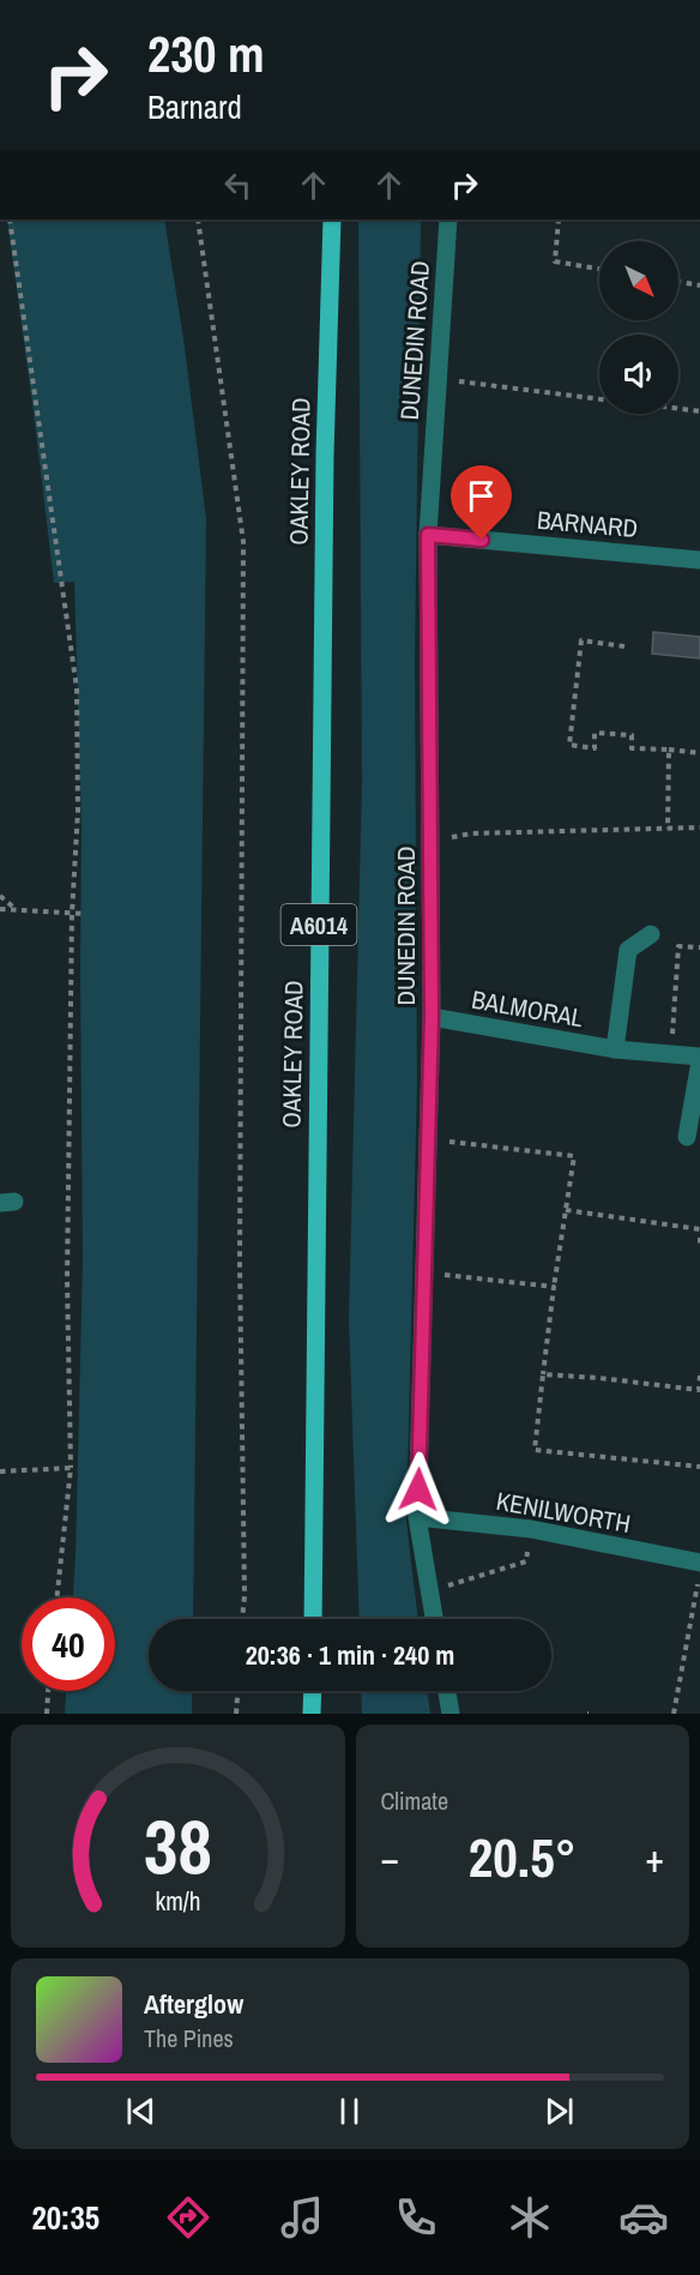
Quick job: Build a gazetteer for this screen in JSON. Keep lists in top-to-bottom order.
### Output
{
  "streets": {
    "main road": ["OAKLEY ROAD", "A6014"],
    "street": [
      "DUNEDIN ROAD",
      "BARNARD",
      "BALMORAL",
      "KENILWORTH"
    ]
  },
  "crossings": [
    ["DUNEDIN ROAD", "BARNARD"],
    ["DUNEDIN ROAD", "BALMORAL"],
    ["DUNEDIN ROAD", "KENILWORTH"]
  ],
  "north": "bottom right",
  "page": {
    "turn": ["230 m", "Barnard"],
    "limit": "40",
    "trip": "20:36 · 1 min · 240 m",
    "tile": "Climate",
    "heat": ["−", "20.5°", "+"],
    "song": ["Afterglow", "The Pines"],
    "tabs": "20:35",
    "gauge": ["38", "km/h"]
  }
}
